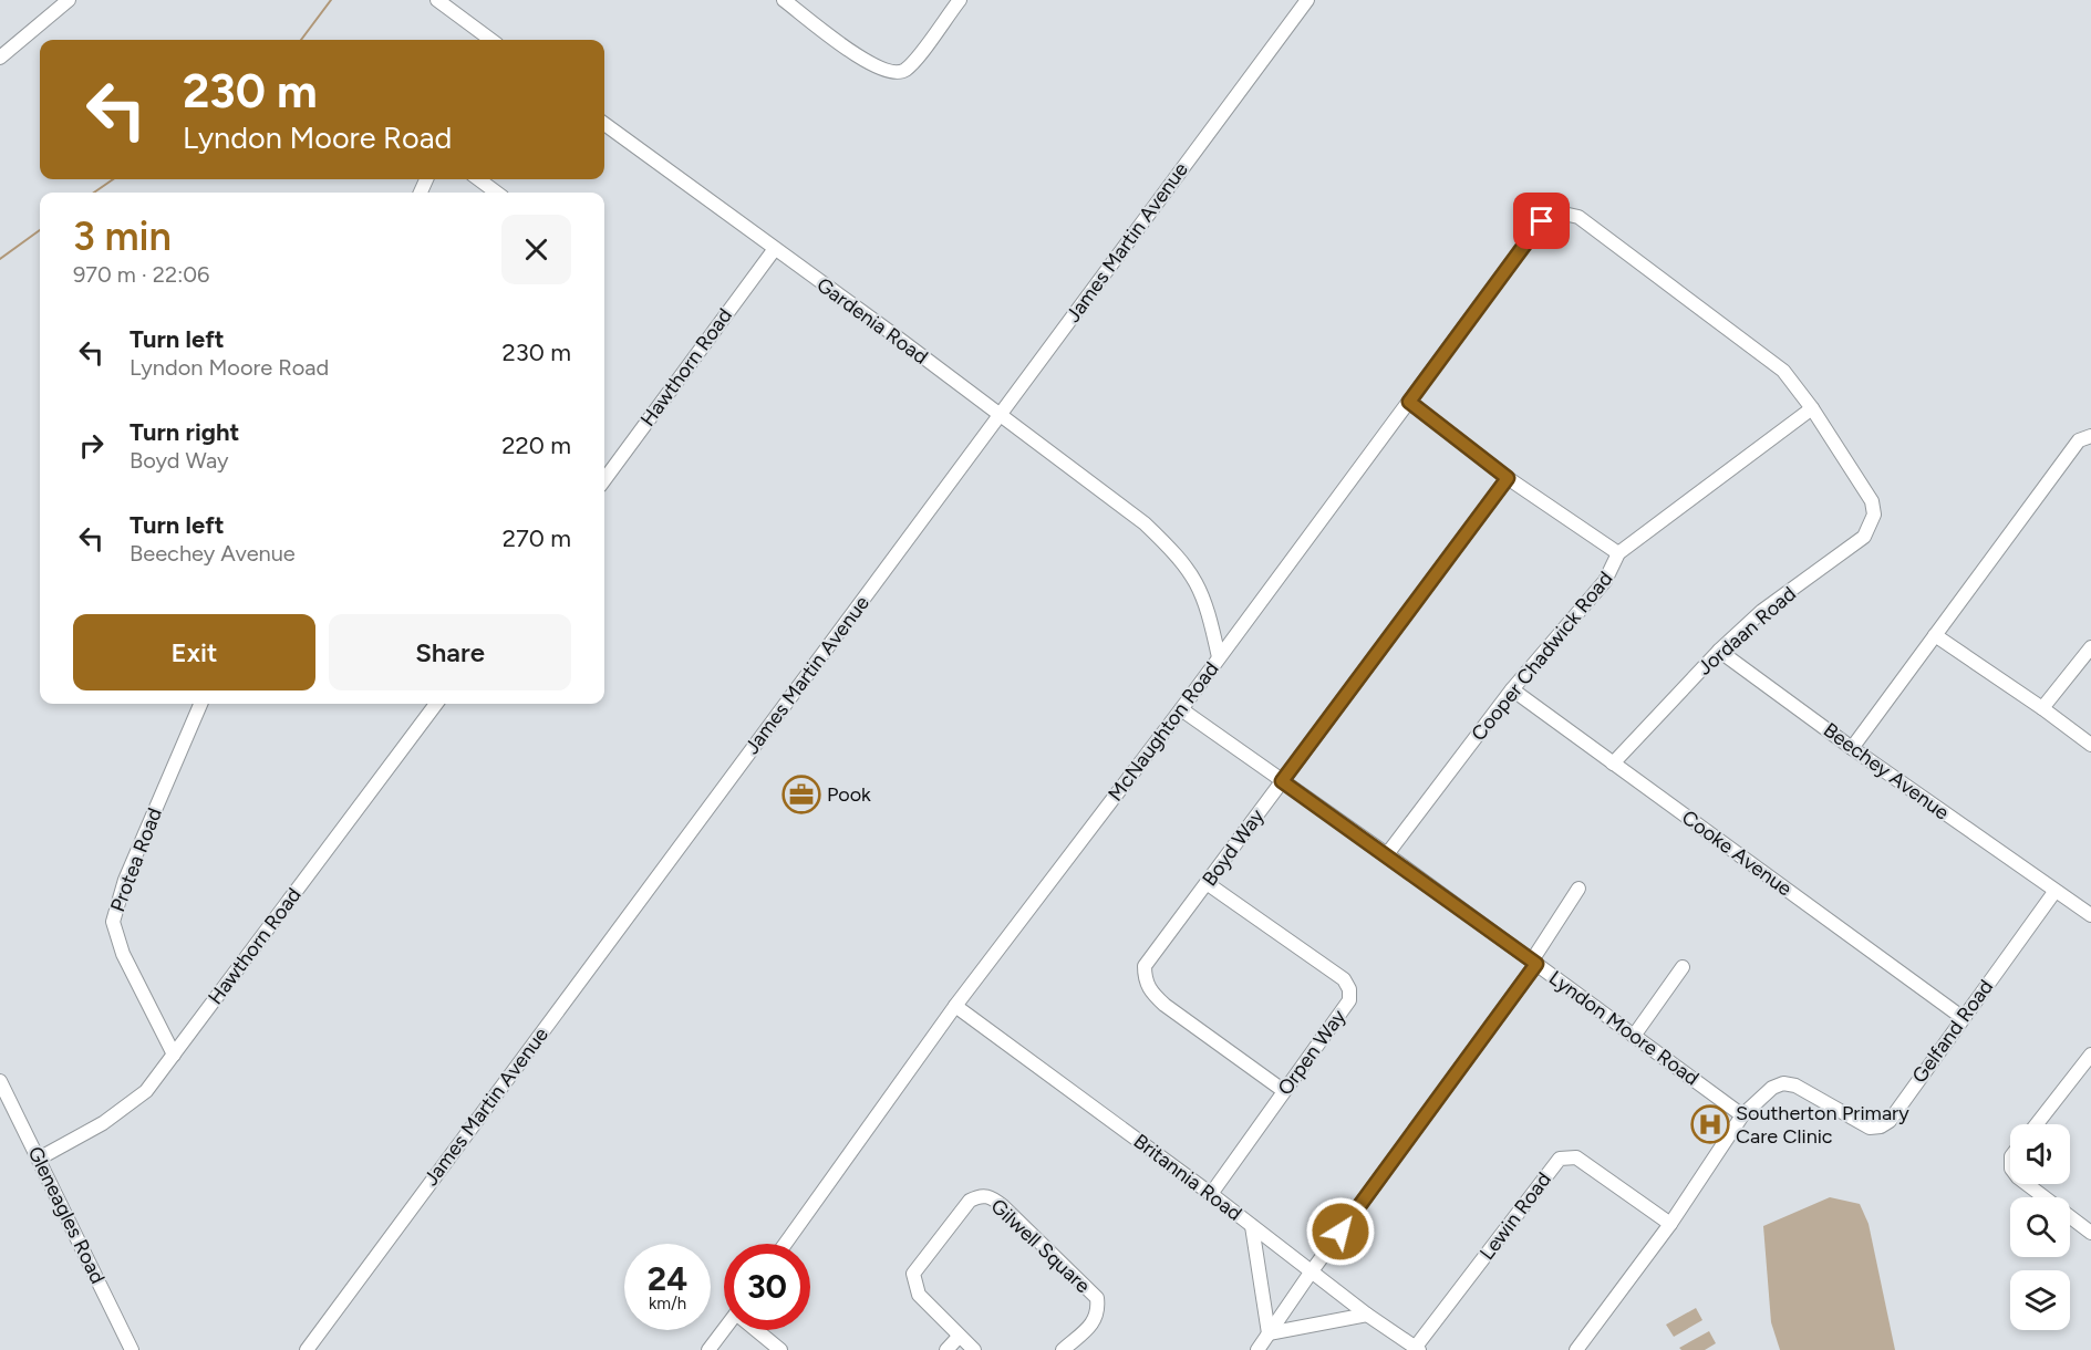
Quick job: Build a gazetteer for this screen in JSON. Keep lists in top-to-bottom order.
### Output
{
  "streets": {
    "street": [
      "James Martin Avenue",
      "Gardenia Road",
      "Hawthorn Road",
      "Jordaan Road",
      "Cooper Chadwick Road",
      "McNaughton Road",
      "Beechey Avenue",
      "Boyd Way",
      "Cooke Avenue",
      "Protea Road",
      "Lyndon Moore Road",
      "Gelfand Road",
      "Orpen Way",
      "Britannia Road",
      "Gleneagles Road",
      "Lewin Road",
      "Gilwell Square"
    ]
  },
  "crossings": [
    ["James Martin Avenue", "Gardenia Road"],
    ["Gardenia Road", "Hawthorn Road"],
    ["Gardenia Road", "McNaughton Road"],
    ["Hawthorn Road", "Protea Road"],
    ["Hawthorn Road", "Gleneagles Road"],
    ["Jordaan Road", "Cooper Chadwick Road"],
    ["Jordaan Road", "McNaughton Road"],
    ["Jordaan Road", "Beechey Avenue"],
    ["Jordaan Road", "Cooke Avenue"],
    ["Cooper Chadwick Road", "McNaughton Road"],
    ["Cooper Chadwick Road", "Cooke Avenue"],
    ["Cooper Chadwick Road", "Lyndon Moore Road"],
    ["McNaughton Road", "Lyndon Moore Road"],
    ["McNaughton Road", "Britannia Road"],
    ["Beechey Avenue", "Gelfand Road"],
    ["Boyd Way", "Lyndon Moore Road"],
    ["Boyd Way", "Orpen Way"],
    ["Cooke Avenue", "Gelfand Road"],
    ["Lyndon Moore Road", "Gelfand Road"],
    ["Gelfand Road", "Lewin Road"],
    ["Orpen Way", "Britannia Road"],
    ["Britannia Road", "Lewin Road"]
  ],
  "places": {
    "office": ["Pook"],
    "hospital": ["Southerton Primary Care Clinic"]
  },
  "page": {
    "turn": ["230 m", "Lyndon Moore Road"],
    "heading": ["3 min", "970 m · 22:06"],
    "list": [
      {
        "name": "Turn left",
        "note": "Lyndon Moore Road",
        "value": "230 m"
      },
      {
        "name": "Turn right",
        "note": "Boyd Way",
        "value": "220 m"
      },
      {
        "name": "Turn left",
        "note": "Beechey Avenue",
        "value": "270 m"
      }
    ],
    "buttons": ["Exit", "Share"],
    "speed": "24 km/h",
    "limit": "30"
  }
}
